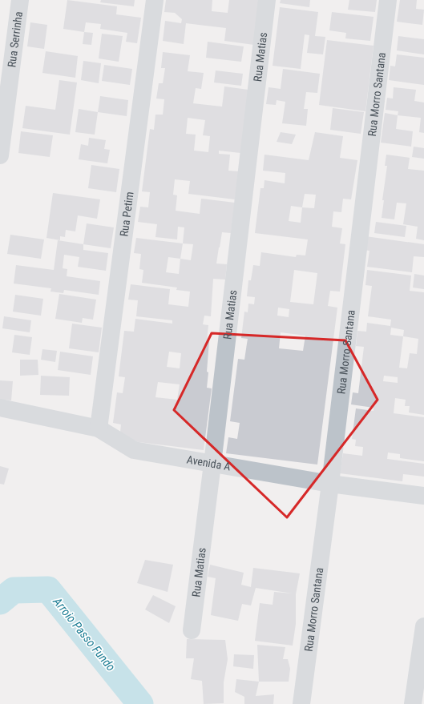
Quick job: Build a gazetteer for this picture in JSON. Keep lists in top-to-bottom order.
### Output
{
  "streets": {
    "street": [
      "Rua Serrinha",
      "Rua Matias",
      "Rua Morro Santana",
      "Rua Petim",
      "Avenida A"
    ]
  },
  "crossings": [
    ["Rua Matias", "Avenida A"],
    ["Rua Morro Santana", "Avenida A"],
    ["Rua Petim", "Avenida A"]
  ],
  "water": ["Arroio Passo Fundo"]
}
